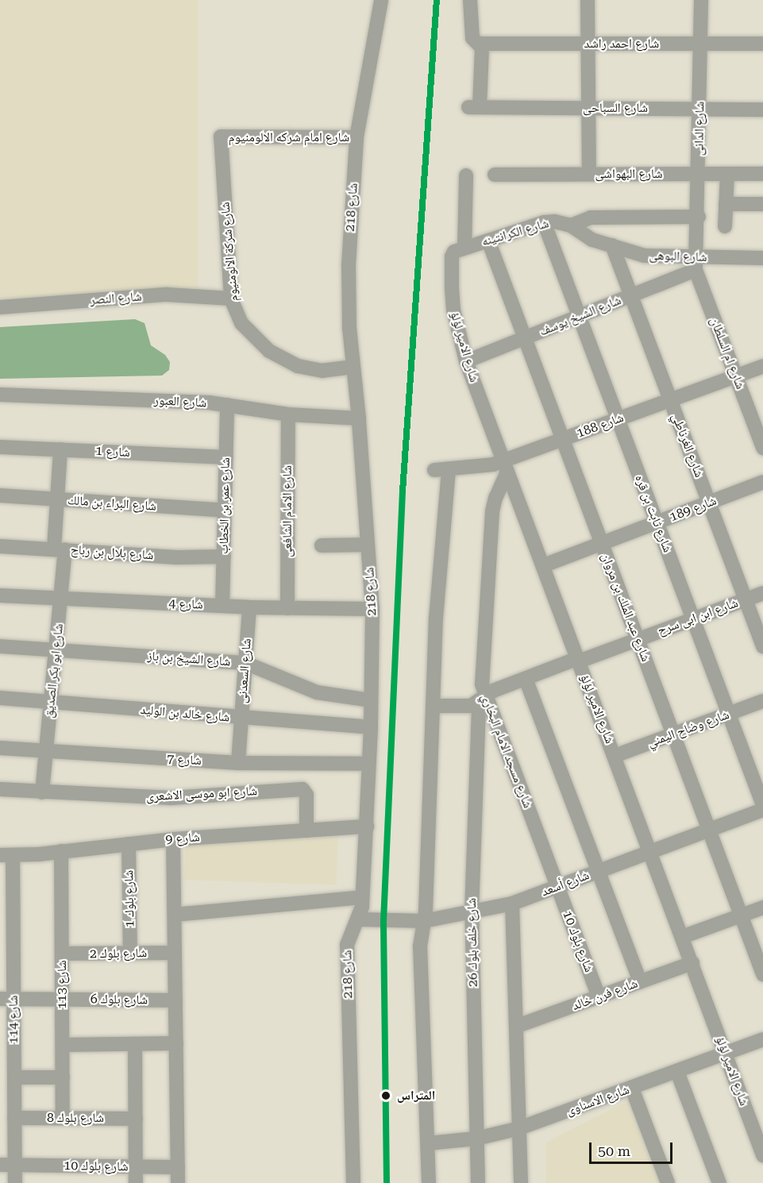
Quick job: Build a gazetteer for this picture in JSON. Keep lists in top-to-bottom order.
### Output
{
  "streets": {
    "street": [
      "شارع احمد راشد",
      "شارع السباحى",
      "شارع الدانى",
      "شارع امام شركه الالومنيوم",
      "شارع البهواشى",
      "شارع 218",
      "شارع الكرانتينه",
      "شارع شركة الالومنيوم",
      "شارع البوهى",
      "شارع النصر",
      "شارع الشيخ يوسف",
      "شارع الامير لؤلؤ",
      "شارع ام السلطان",
      "شارع العبور",
      "شارع 188",
      "شارع الغرناطي",
      "شارع 1",
      "شارع البراء بن مالك",
      "شارع عمر بن الخطاب",
      "شارع 189",
      "شارع الامام الشافعى",
      "شارع ثابت بن قره",
      "شارع بلال بن رباح",
      "شارع 4",
      "شارع عبد الملك بن مروان",
      "شارع ابن ابى سرح",
      "شارع الشيخ بن باز",
      "شارع ابو بكر الصديق",
      "شارع السعدنى",
      "شارع خالد بن الوليد",
      "شارع وضاح اليمني",
      "شارع مسجد الامام البخاري",
      "شارع 7",
      "شارع ابو موسى الاشعرى",
      "شارع 9",
      "شارع أسعد",
      "شارع بلوك 1",
      "شارع بلوك 10",
      "شارع خلف بلوك 26",
      "شارع بلوك 2",
      "شارع 113",
      "شارع فرن خالد",
      "شارع بلوك 6",
      "شارع 114",
      "شارع الاسناوى",
      "شارع بلوك 8"
    ]
  },
  "crossings": [
    ["شارع احمد راشد", "شارع السباحى"],
    ["شارع احمد راشد", "شارع الدانى"],
    ["شارع السباحى", "شارع الدانى"],
    ["شارع الدانى", "شارع البهواشى"],
    ["شارع الدانى", "شارع الكرانتينه"],
    ["شارع الدانى", "شارع البوهى"],
    ["شارع الدانى", "شارع الشيخ يوسف"],
    ["شارع الدانى", "شارع ام السلطان"],
    ["شارع امام شركه الالومنيوم", "شارع 218"],
    ["شارع امام شركه الالومنيوم", "شارع شركة الالومنيوم"],
    ["شارع 218", "شارع شركة الالومنيوم"],
    ["شارع 218", "شارع العبور"],
    ["شارع 218", "شارع 4"],
    ["شارع 218", "شارع الشيخ بن باز"],
    ["شارع 218", "شارع خالد بن الوليد"],
    ["شارع 218", "شارع 7"],
    ["شارع 218", "شارع 9"],
    ["شارع 218", "شارع أسعد"],
    ["شارع الكرانتينه", "شارع البوهى"],
    ["شارع الكرانتينه", "شارع الامير لؤلؤ"],
    ["شارع الكرانتينه", "شارع ثابت بن قره"],
    ["شارع الكرانتينه", "شارع عبد الملك بن مروان"],
    ["شارع شركة الالومنيوم", "شارع النصر"],
    ["شارع البوهى", "شارع الشيخ يوسف"],
    ["شارع البوهى", "شارع ام السلطان"],
    ["شارع البوهى", "شارع الغرناطي"],
    ["شارع الشيخ يوسف", "شارع الامير لؤلؤ"],
    ["شارع الشيخ يوسف", "شارع ام السلطان"],
    ["شارع الشيخ يوسف", "شارع الغرناطي"],
    ["شارع الشيخ يوسف", "شارع ثابت بن قره"],
    ["شارع الشيخ يوسف", "شارع عبد الملك بن مروان"],
    ["شارع الامير لؤلؤ", "شارع 188"],
    ["شارع الامير لؤلؤ", "شارع 189"],
    ["شارع الامير لؤلؤ", "شارع ابن ابى سرح"],
    ["شارع الامير لؤلؤ", "شارع وضاح اليمني"],
    ["شارع الامير لؤلؤ", "شارع مسجد الامام البخاري"],
    ["شارع الامير لؤلؤ", "شارع أسعد"],
    ["شارع الامير لؤلؤ", "شارع فرن خالد"],
    ["شارع الامير لؤلؤ", "شارع الاسناوى"],
    ["شارع ام السلطان", "شارع 188"],
    ["شارع العبور", "شارع عمر بن الخطاب"],
    ["شارع العبور", "شارع الامام الشافعى"],
    ["شارع 188", "شارع الغرناطي"],
    ["شارع 188", "شارع ثابت بن قره"],
    ["شارع 188", "شارع عبد الملك بن مروان"],
    ["شارع 188", "شارع ابن ابى سرح"],
    ["شارع 188", "شارع مسجد الامام البخاري"],
    ["شارع الغرناطي", "شارع 189"],
    ["شارع الغرناطي", "شارع ابن ابى سرح"],
    ["شارع 1", "شارع عمر بن الخطاب"],
    ["شارع 1", "شارع ابو بكر الصديق"],
    ["شارع البراء بن مالك", "شارع عمر بن الخطاب"],
    ["شارع البراء بن مالك", "شارع ابو بكر الصديق"],
    ["شارع عمر بن الخطاب", "شارع بلال بن رباح"],
    ["شارع عمر بن الخطاب", "شارع 4"],
    ["شارع 189", "شارع ثابت بن قره"],
    ["شارع 189", "شارع عبد الملك بن مروان"],
    ["شارع الامام الشافعى", "شارع 4"],
    ["شارع ثابت بن قره", "شارع ابن ابى سرح"],
    ["شارع ثابت بن قره", "شارع وضاح اليمني"],
    ["شارع بلال بن رباح", "شارع ابو بكر الصديق"],
    ["شارع 4", "شارع ابو بكر الصديق"],
    ["شارع 4", "شارع السعدنى"],
    ["شارع عبد الملك بن مروان", "شارع ابن ابى سرح"],
    ["شارع عبد الملك بن مروان", "شارع وضاح اليمني"],
    ["شارع عبد الملك بن مروان", "شارع أسعد"],
    ["شارع ابن ابى سرح", "شارع مسجد الامام البخاري"],
    ["شارع ابن ابى سرح", "شارع خلف بلوك 26"],
    ["شارع الشيخ بن باز", "شارع ابو بكر الصديق"],
    ["شارع الشيخ بن باز", "شارع السعدنى"],
    ["شارع ابو بكر الصديق", "شارع خالد بن الوليد"],
    ["شارع ابو بكر الصديق", "شارع 7"],
    ["شارع ابو بكر الصديق", "شارع ابو موسى الاشعرى"],
    ["شارع السعدنى", "شارع خالد بن الوليد"],
    ["شارع السعدنى", "شارع 7"],
    ["شارع مسجد الامام البخاري", "شارع أسعد"],
    ["شارع مسجد الامام البخاري", "شارع بلوك 10"],
    ["شارع مسجد الامام البخاري", "شارع خلف بلوك 26"],
    ["شارع ابو موسى الاشعرى", "شارع 9"],
    ["شارع 9", "شارع بلوك 1"],
    ["شارع 9", "شارع 113"],
    ["شارع 9", "شارع 114"],
    ["شارع أسعد", "شارع بلوك 10"],
    ["شارع أسعد", "شارع خلف بلوك 26"],
    ["شارع بلوك 1", "شارع بلوك 2"],
    ["شارع بلوك 10", "شارع فرن خالد"],
    ["شارع بلوك 10", "شارع 114"],
    ["شارع خلف بلوك 26", "شارع الاسناوى"],
    ["شارع بلوك 2", "شارع 113"],
    ["شارع 113", "شارع بلوك 6"],
    ["شارع 113", "شارع بلوك 8"],
    ["شارع بلوك 6", "شارع 114"],
    ["شارع 114", "شارع بلوك 8"]
  ],
  "places": ["المتراس"],
  "scale_bar": "50 m"
}
